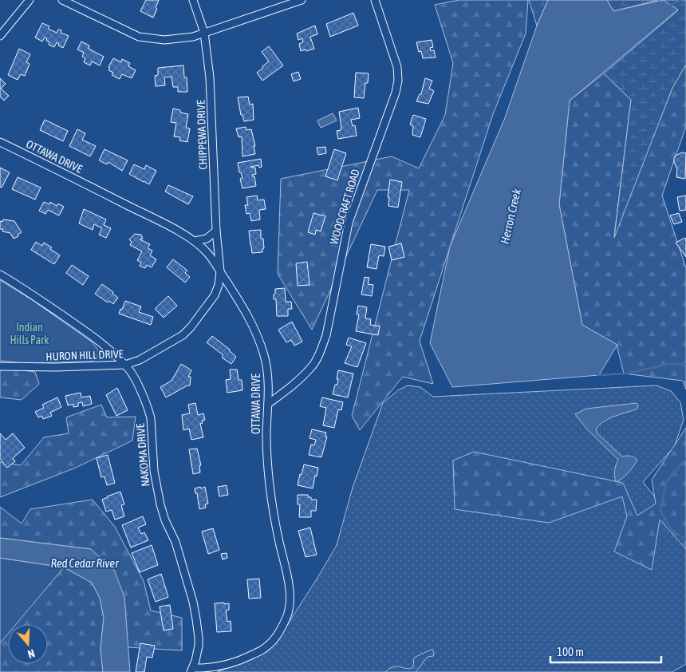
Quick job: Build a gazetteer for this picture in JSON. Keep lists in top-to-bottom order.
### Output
{
  "streets": {
    "street": [
      "CHIPPEWA DRIVE",
      "OTTAWA DRIVE",
      "WOODCRAFT ROAD",
      "HURON HILL DRIVE",
      "NAKOMA DRIVE"
    ]
  },
  "crossings": [
    ["CHIPPEWA DRIVE", "OTTAWA DRIVE"],
    ["CHIPPEWA DRIVE", "HURON HILL DRIVE"],
    ["OTTAWA DRIVE", "WOODCRAFT ROAD"],
    ["OTTAWA DRIVE", "HURON HILL DRIVE"],
    ["OTTAWA DRIVE", "NAKOMA DRIVE"],
    ["HURON HILL DRIVE", "NAKOMA DRIVE"]
  ],
  "water": ["Herron Creek", "Red Cedar River"],
  "parks": ["Indian Hills Park"],
  "scale_bar": "100 m",
  "north": "bottom"
}
